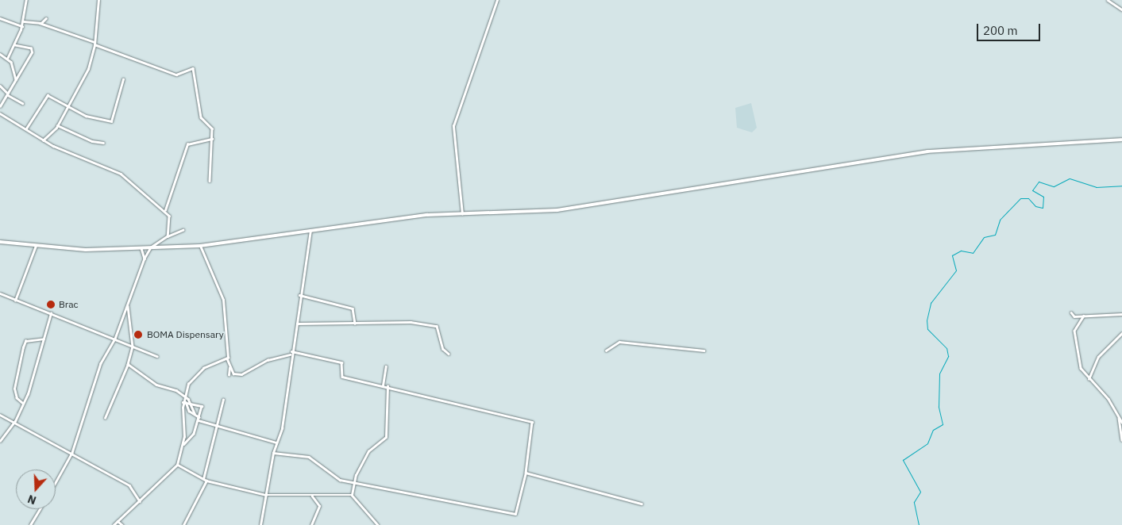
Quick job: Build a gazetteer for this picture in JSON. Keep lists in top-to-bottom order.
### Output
{
  "places": ["Brac", "BOMA Dispensary"],
  "scale_bar": "200 m",
  "north": "bottom"
}
